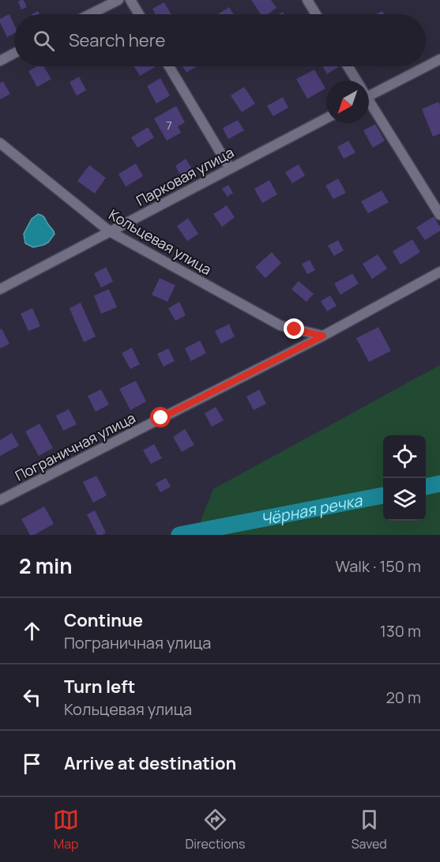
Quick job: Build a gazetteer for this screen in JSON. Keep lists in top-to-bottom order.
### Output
{
  "streets": {
    "street": ["Парковая улица", "Кольцевая улица", "Пограничная улица"]
  },
  "crossings": [
    ["Парковая улица", "Кольцевая улица"],
    ["Кольцевая улица", "Пограничная улица"]
  ],
  "water": ["Чёрная речка"],
  "house_numbers": ["7"],
  "north": "bottom left",
  "page": {
    "search": "Search here",
    "heading": ["2 min", "Walk · 150 m"],
    "list": [
      ["Continue", "Пограничная улица", "130 m"],
      ["Turn left", "Кольцевая улица", "20 m"],
      "Arrive at destination"
    ],
    "nav": ["Map", "Directions", "Saved"]
  }
}
